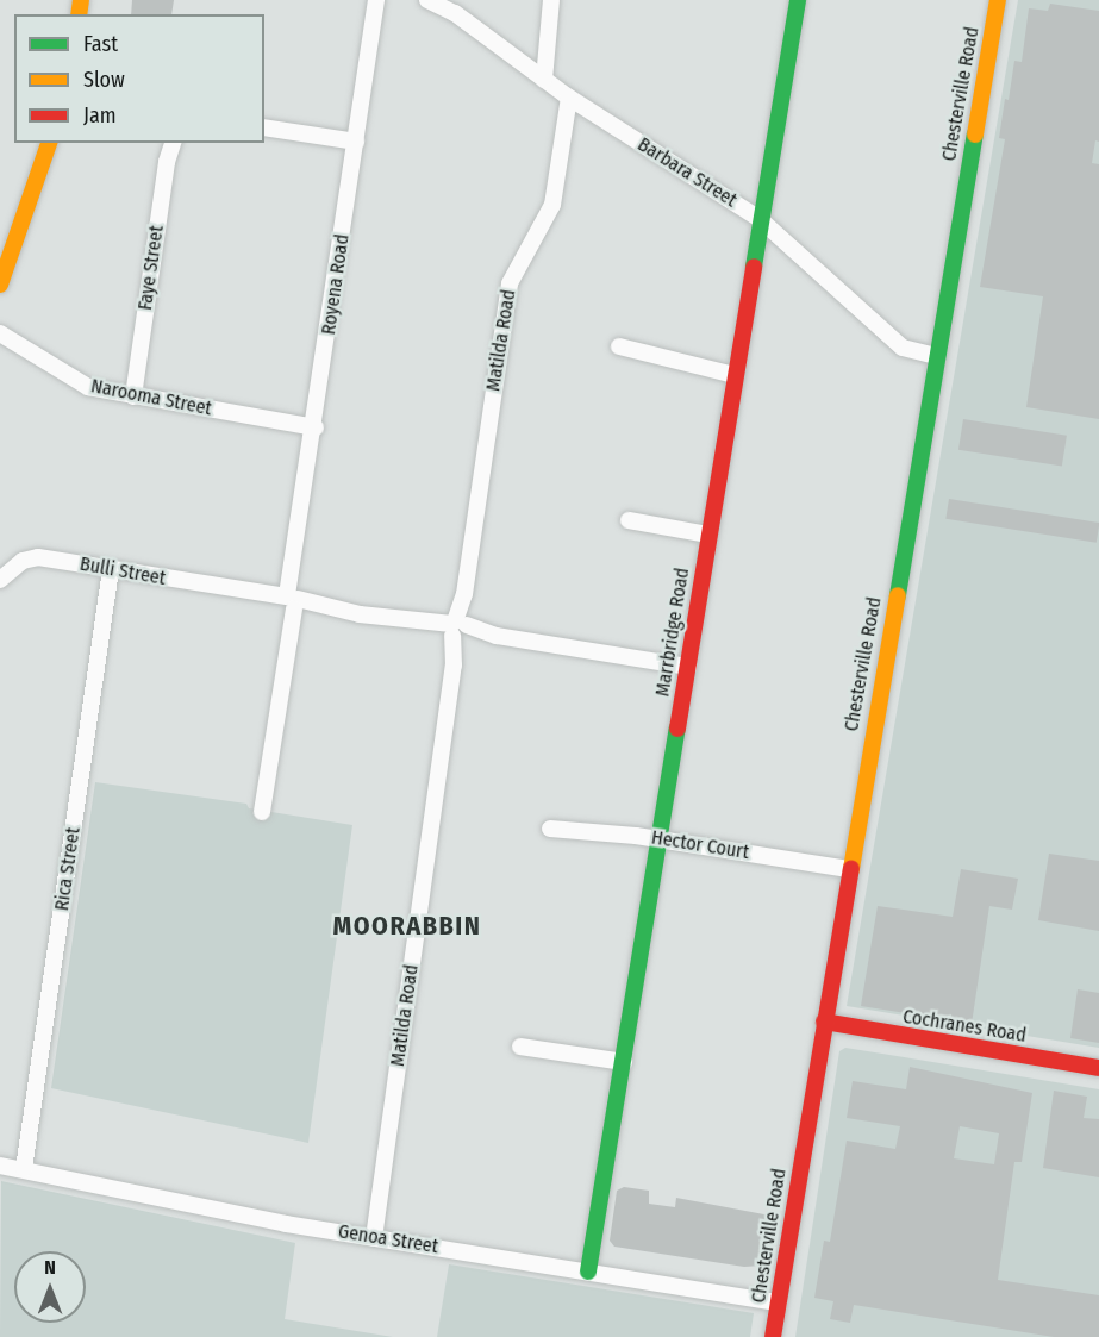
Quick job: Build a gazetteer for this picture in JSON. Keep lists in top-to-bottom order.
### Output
{
  "streets": {
    "street": [
      "Chesterville Road",
      "Barbara Street",
      "Faye Street",
      "Royena Road",
      "Matilda Road",
      "Narooma Street",
      "Bulli Street",
      "Marrbridge Road",
      "Hector Court",
      "Rica Street",
      "Cochranes Road",
      "Genoa Street"
    ]
  },
  "crossings": [
    ["Chesterville Road", "Barbara Street"],
    ["Chesterville Road", "Hector Court"],
    ["Chesterville Road", "Cochranes Road"],
    ["Chesterville Road", "Genoa Street"],
    ["Barbara Street", "Matilda Road"],
    ["Barbara Street", "Marrbridge Road"],
    ["Faye Street", "Narooma Street"],
    ["Royena Road", "Narooma Street"],
    ["Royena Road", "Bulli Street"],
    ["Matilda Road", "Bulli Street"],
    ["Matilda Road", "Genoa Street"],
    ["Bulli Street", "Marrbridge Road"],
    ["Bulli Street", "Rica Street"],
    ["Marrbridge Road", "Hector Court"],
    ["Marrbridge Road", "Genoa Street"],
    ["Rica Street", "Genoa Street"]
  ],
  "districts": ["MOORABBIN"],
  "legend": ["Fast", "Slow", "Jam"],
  "north": "top"
}
